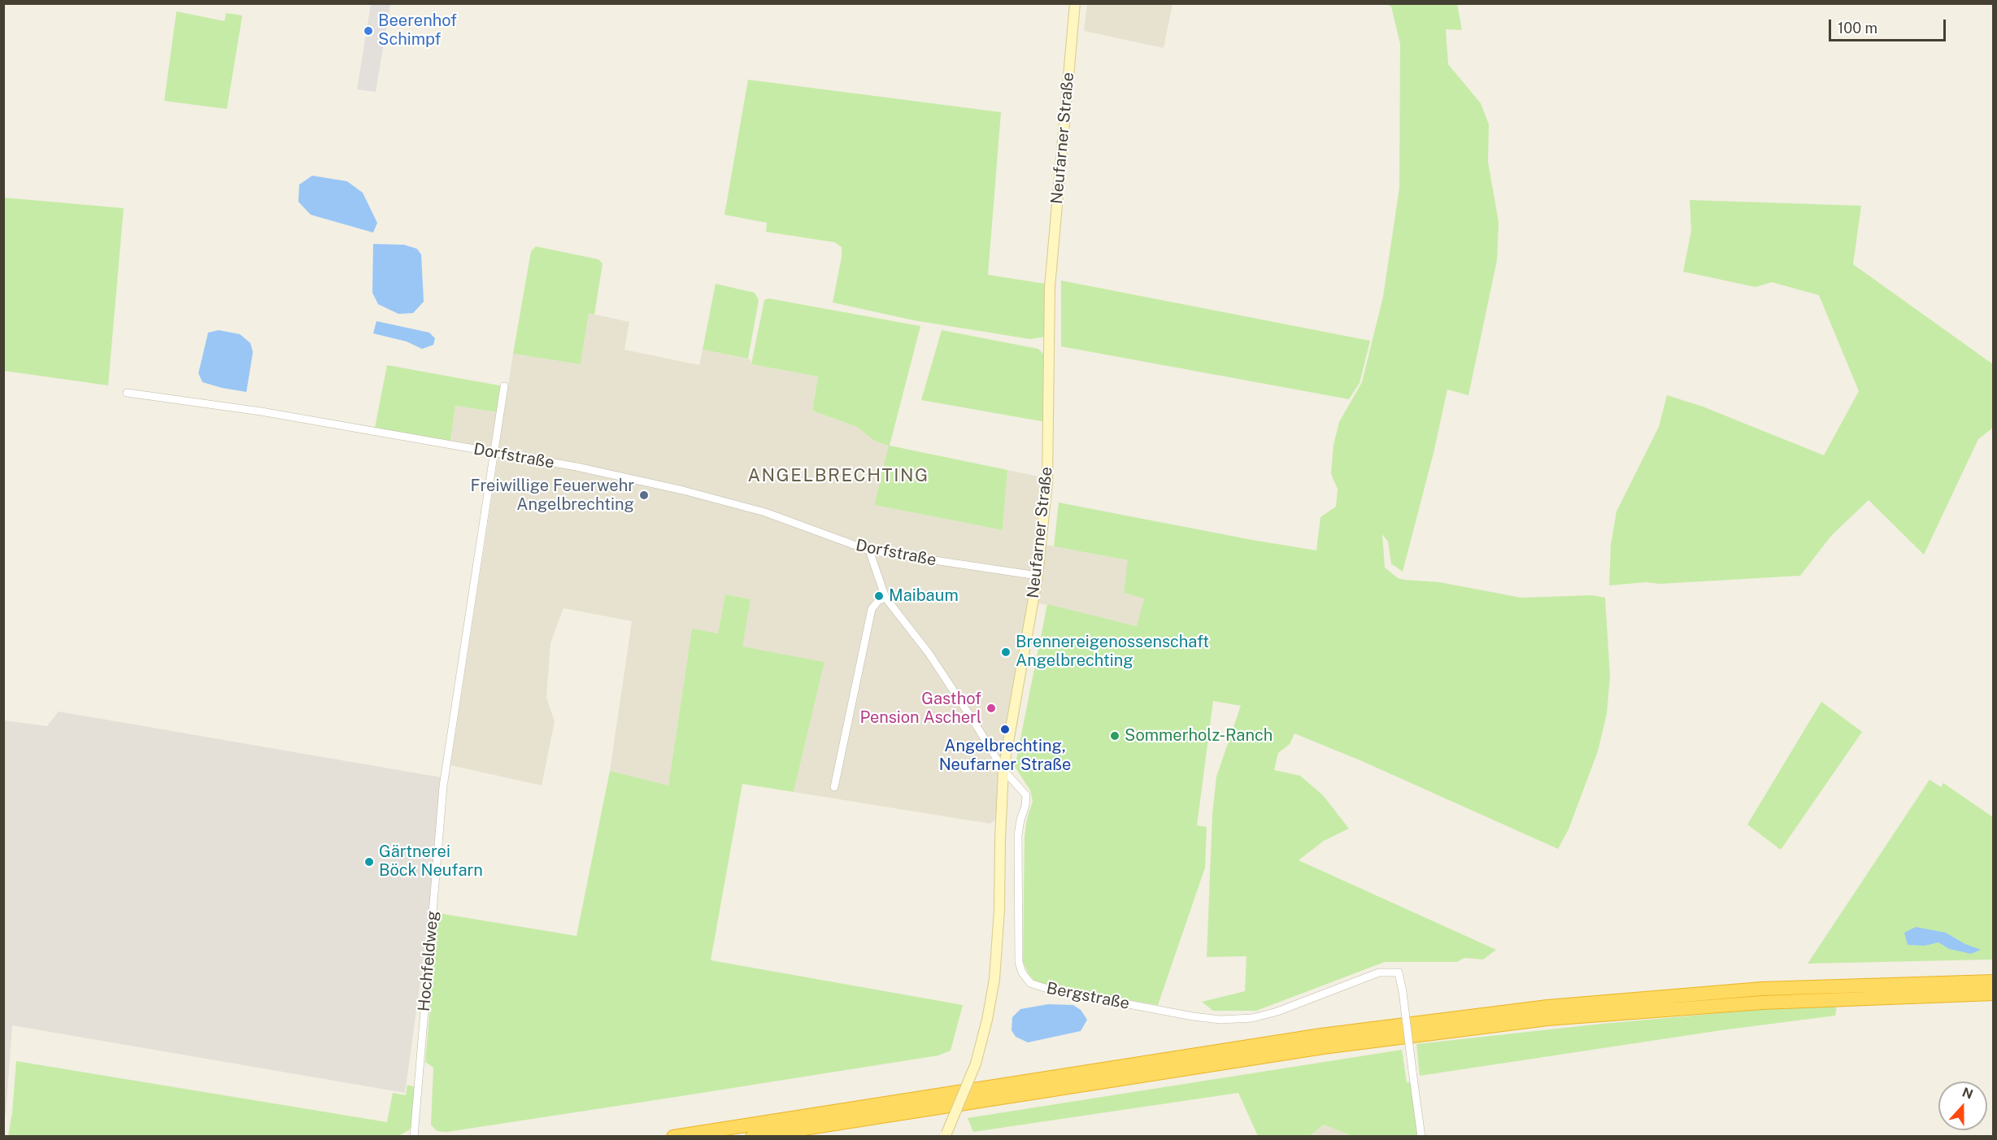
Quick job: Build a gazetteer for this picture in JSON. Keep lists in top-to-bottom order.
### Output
{
  "streets": {
    "street": [
      "Neufarner Straße",
      "Dorfstraße",
      "Hochfeldweg",
      "Bergstraße"
    ]
  },
  "crossings": [
    ["Neufarner Straße", "Dorfstraße"],
    ["Neufarner Straße", "Bergstraße"],
    ["Dorfstraße", "Hochfeldweg"],
    ["Dorfstraße", "Bergstraße"]
  ],
  "districts": ["ANGELBRECHTING"],
  "places": [
    "Beerenhof Schimpf",
    "Freiwillige Feuerwehr Angelbrechting",
    "Maibaum",
    "Brennereigenossenschaft Angelbrechting",
    "Gasthof Pension Ascherl",
    "Angelbrechting, Neufarner Straße",
    "Sommerholz-Ranch",
    "Gärtnerei Böck Neufarn"
  ],
  "scale_bar": "100 m",
  "north": "top"
}
